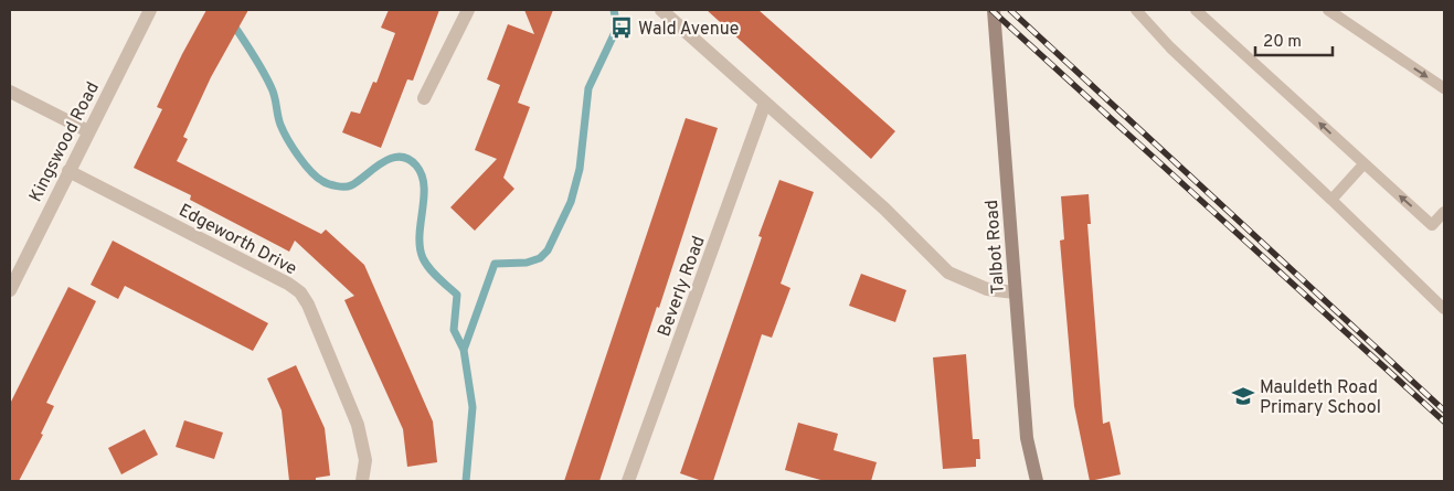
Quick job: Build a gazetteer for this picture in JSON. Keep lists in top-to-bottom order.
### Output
{
  "streets": {
    "street": [
      "Kingswood Road",
      "Edgeworth Drive",
      "Talbot Road",
      "Beverly Road"
    ]
  },
  "crossings": [
    ["Kingswood Road", "Edgeworth Drive"]
  ],
  "places": {
    "bus stop": ["Wald Avenue"],
    "school or university": ["Mauldeth Road Primary School"]
  },
  "scale_bar": "20 m"
}
